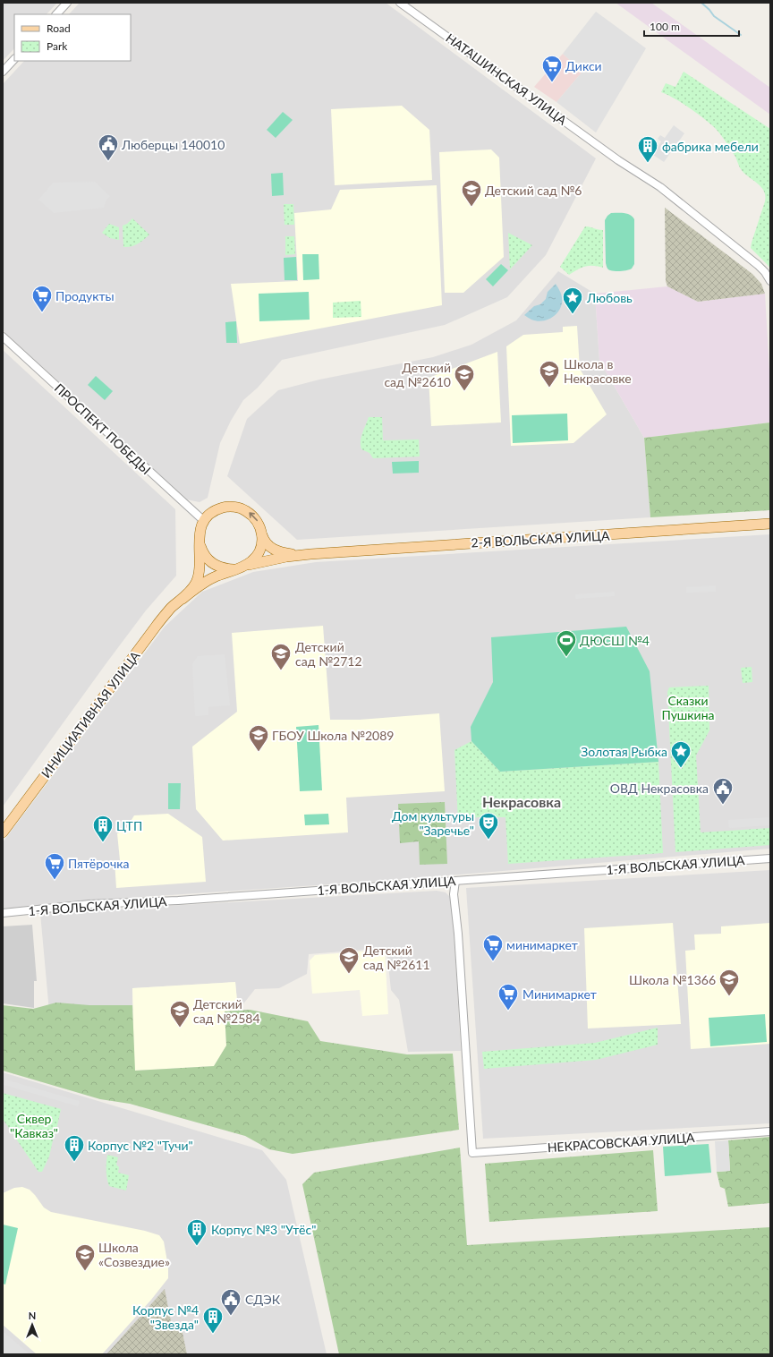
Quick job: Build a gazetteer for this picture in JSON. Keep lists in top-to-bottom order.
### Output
{
  "streets": {
    "main road": ["2-Я ВОЛЬСКАЯ УЛИЦА", "ИНИЦИАТИВНАЯ УЛИЦА"],
    "street": [
      "НАТАШИНСКАЯ УЛИЦА",
      "ПРОСПЕКТ ПОБЕДЫ",
      "1-Я ВОЛЬСКАЯ УЛИЦА",
      "НЕКРАСОВСКАЯ УЛИЦА"
    ]
  },
  "crossings": [
    ["ПРОСПЕКТ ПОБЕДЫ", "2-Я ВОЛЬСКАЯ УЛИЦА"],
    ["ПРОСПЕКТ ПОБЕДЫ", "ИНИЦИАТИВНАЯ УЛИЦА"],
    ["2-Я ВОЛЬСКАЯ УЛИЦА", "ИНИЦИАТИВНАЯ УЛИЦА"],
    ["1-Я ВОЛЬСКАЯ УЛИЦА", "НЕКРАСОВСКАЯ УЛИЦА"]
  ],
  "districts": ["Некрасовка"],
  "parks": ["Сказки Пушкина", "Сквер \"Кавказ\""],
  "places": {
    "supermarket": [
      "Дикси",
      "Продукты",
      "Пятёрочка",
      "минимаркет",
      "Минимаркет"
    ],
    "public building": ["Люберцы 140010", "ОВД Некрасовка", "СДЭК"],
    "building": [
      "фабрика мебели",
      "ЦТП",
      "Корпус №2 \"Тучи\"",
      "Корпус №3 \"Утёс\"",
      "Корпус №4 \"Звезда\""
    ],
    "school or university": [
      "Детский сад №6",
      "Школа в Некрасовке",
      "Детский сад №2610",
      "Детский сад №2712",
      "ГБОУ Школа №2089",
      "Детский сад №2611",
      "Школа №1366",
      "Детский сад №2584",
      "Школа «Созвездие»"
    ],
    "place": ["Любовь", "Золотая Рыбка"],
    "sports": ["ДЮСШ №4"],
    "theatre": ["Дом культуры \"Заречье\""]
  },
  "legend": ["Road", "Park"],
  "scale_bar": "100 m",
  "north": "top"
}
